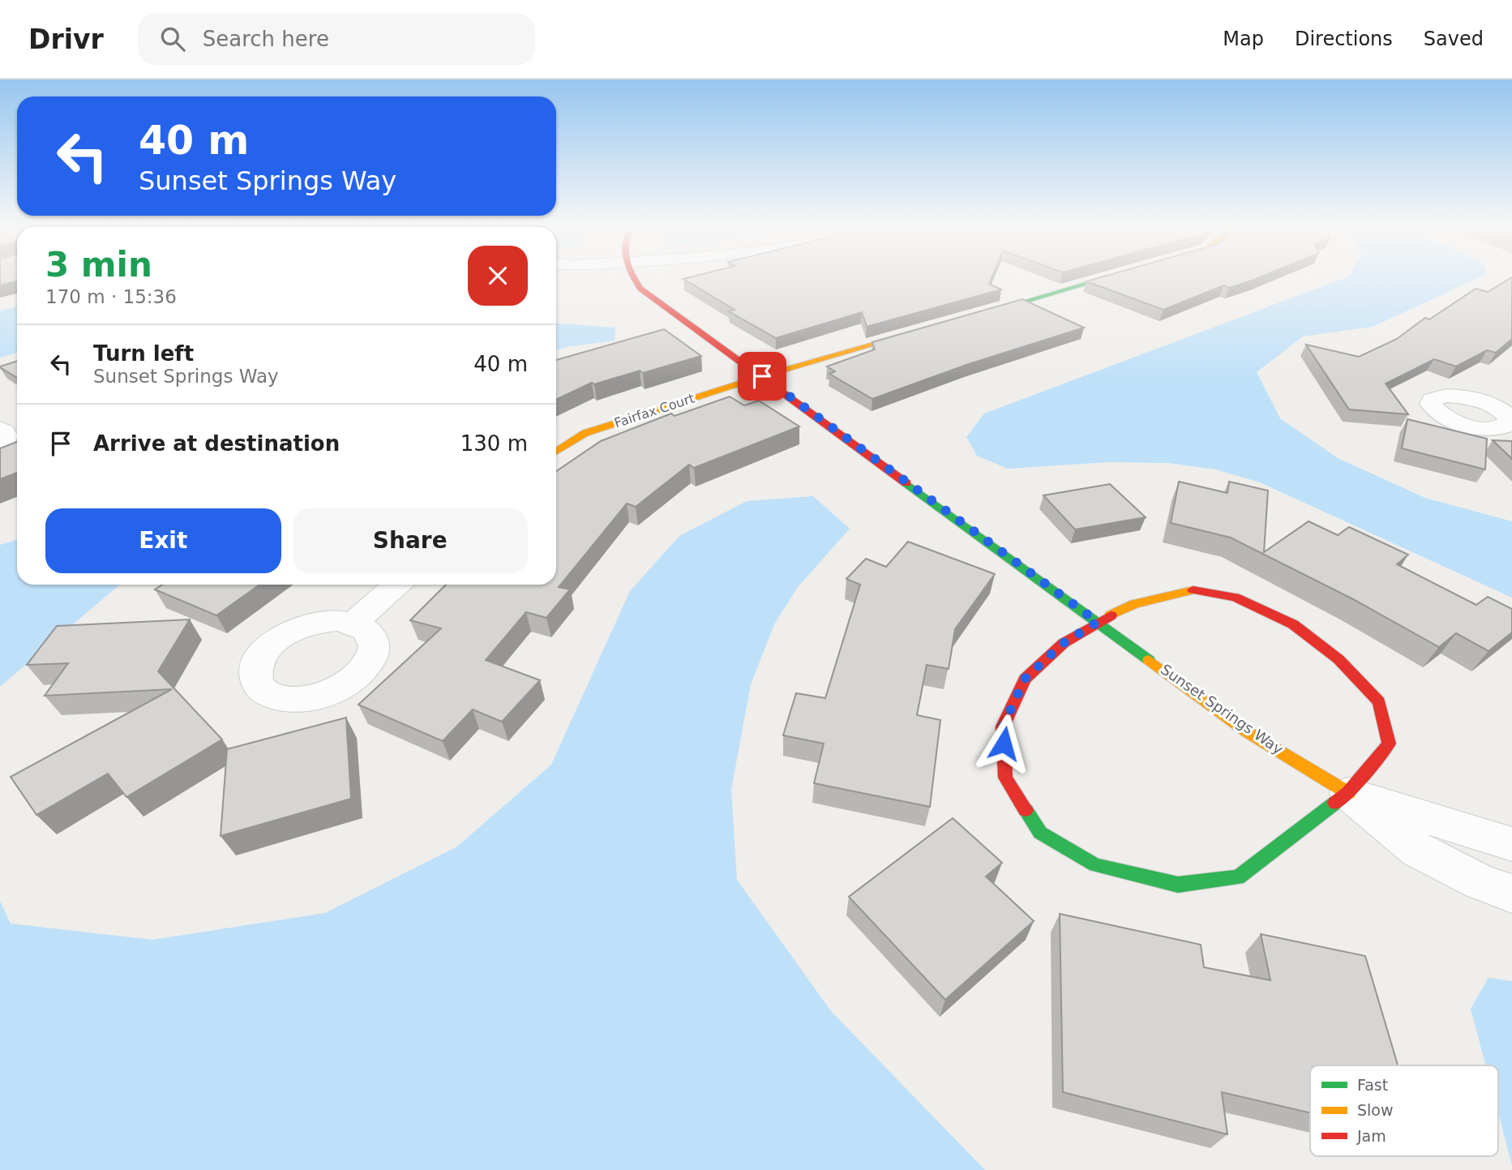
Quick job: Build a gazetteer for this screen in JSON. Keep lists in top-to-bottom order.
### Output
{
  "streets": {
    "street": ["Fairfax Court", "Sunset Springs Way"]
  },
  "crossings": [
    ["Fairfax Court", "Sunset Springs Way"]
  ],
  "legend": ["Fast", "Slow", "Jam"],
  "page": {
    "header": "Drivr",
    "search": "Search here",
    "nav": ["Map", "Directions", "Saved"],
    "turn": ["40 m", "Sunset Springs Way"],
    "heading": ["3 min", "170 m · 15:36"],
    "list": [
      {
        "name": "Turn left",
        "note": "Sunset Springs Way",
        "value": "40 m"
      },
      {
        "name": "Arrive at destination",
        "value": "130 m"
      }
    ],
    "buttons": ["Exit", "Share"]
  }
}
